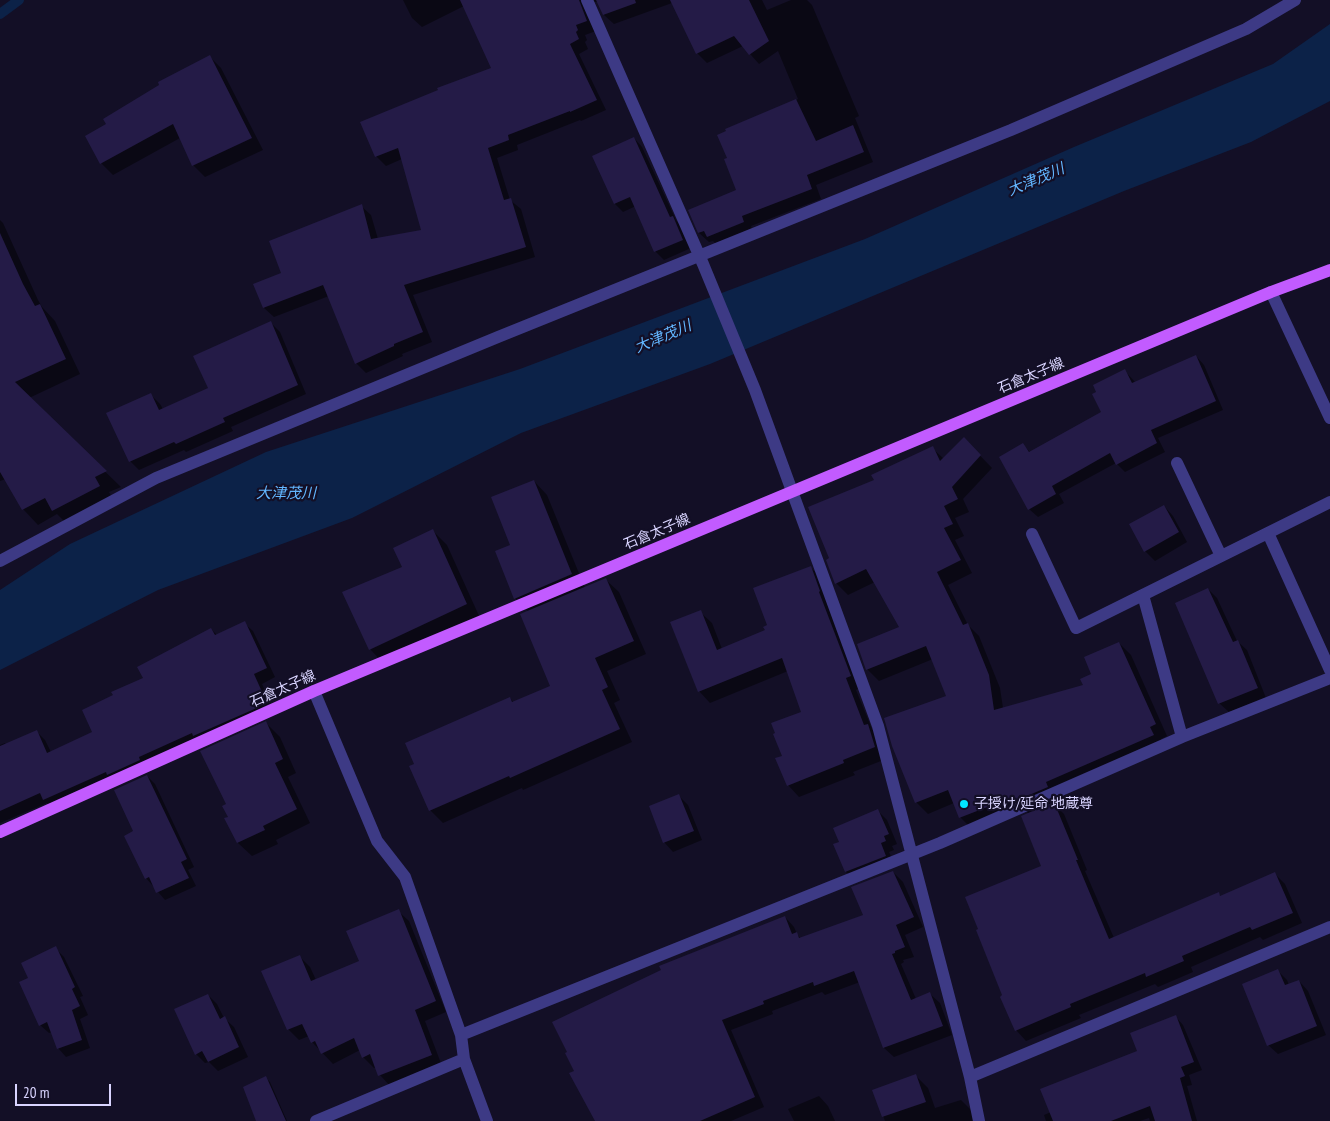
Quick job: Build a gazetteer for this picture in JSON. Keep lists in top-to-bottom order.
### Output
{
  "streets": {
    "main road": ["石倉太子線"]
  },
  "water": ["大津茂川"],
  "places": ["子授け/延命 地蔵尊"],
  "scale_bar": "20 m"
}
